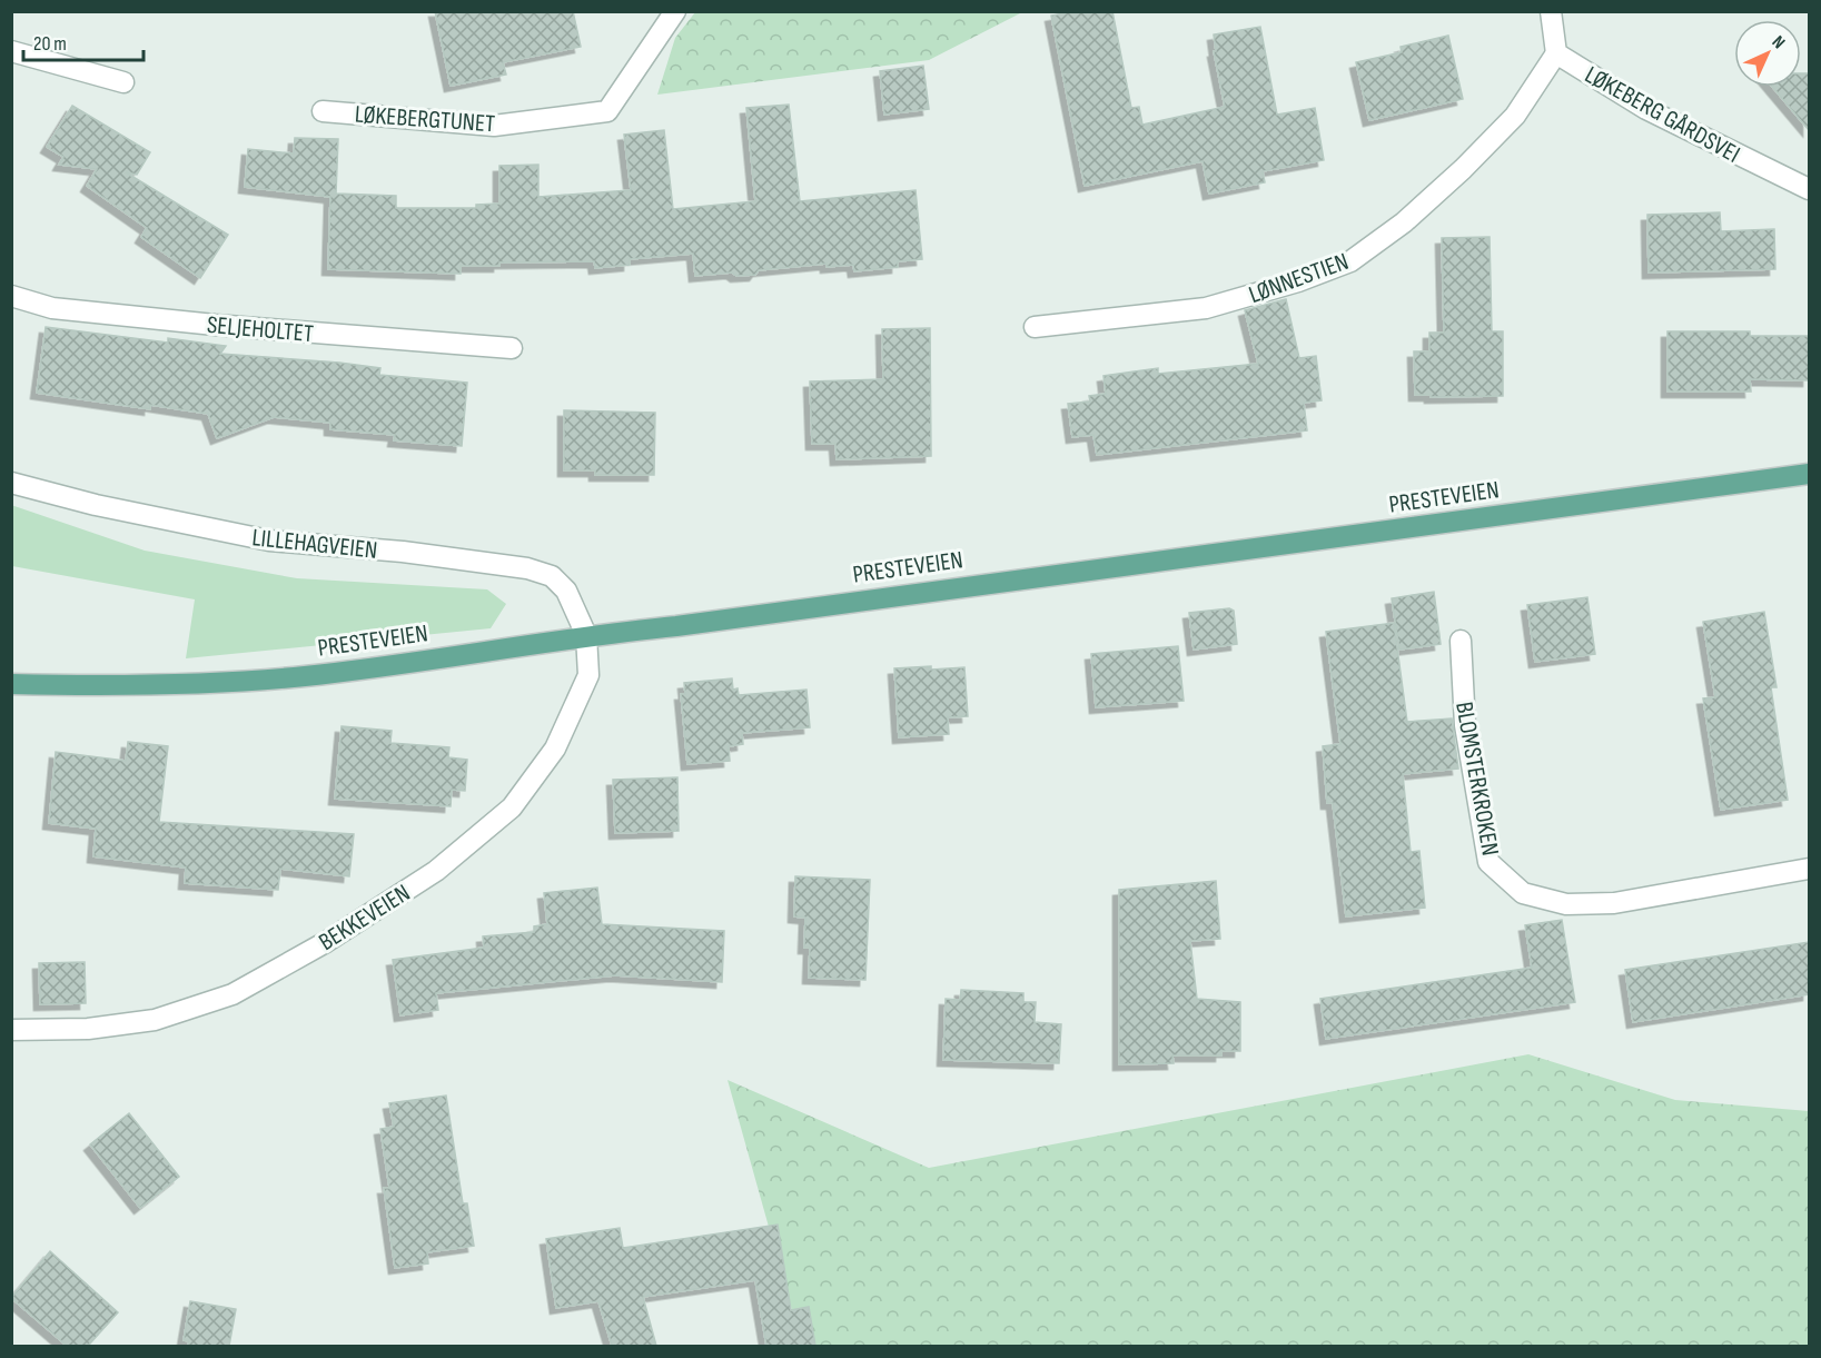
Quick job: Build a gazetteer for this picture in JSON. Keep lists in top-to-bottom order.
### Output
{
  "streets": {
    "main road": ["PRESTEVEIEN"],
    "street": [
      "LØKEBERG GÅRDSVEI",
      "LØKEBERGTUNET",
      "LØNNESTIEN",
      "SELJEHOLTET",
      "LILLEHAGVEIEN",
      "BLOMSTERKROKEN",
      "BEKKEVEIEN"
    ]
  },
  "crossings": [
    ["LØKEBERG GÅRDSVEI", "LØNNESTIEN"],
    ["PRESTEVEIEN", "LILLEHAGVEIEN"],
    ["PRESTEVEIEN", "BEKKEVEIEN"],
    ["LILLEHAGVEIEN", "BEKKEVEIEN"]
  ],
  "scale_bar": "20 m",
  "north": "top right"
}
